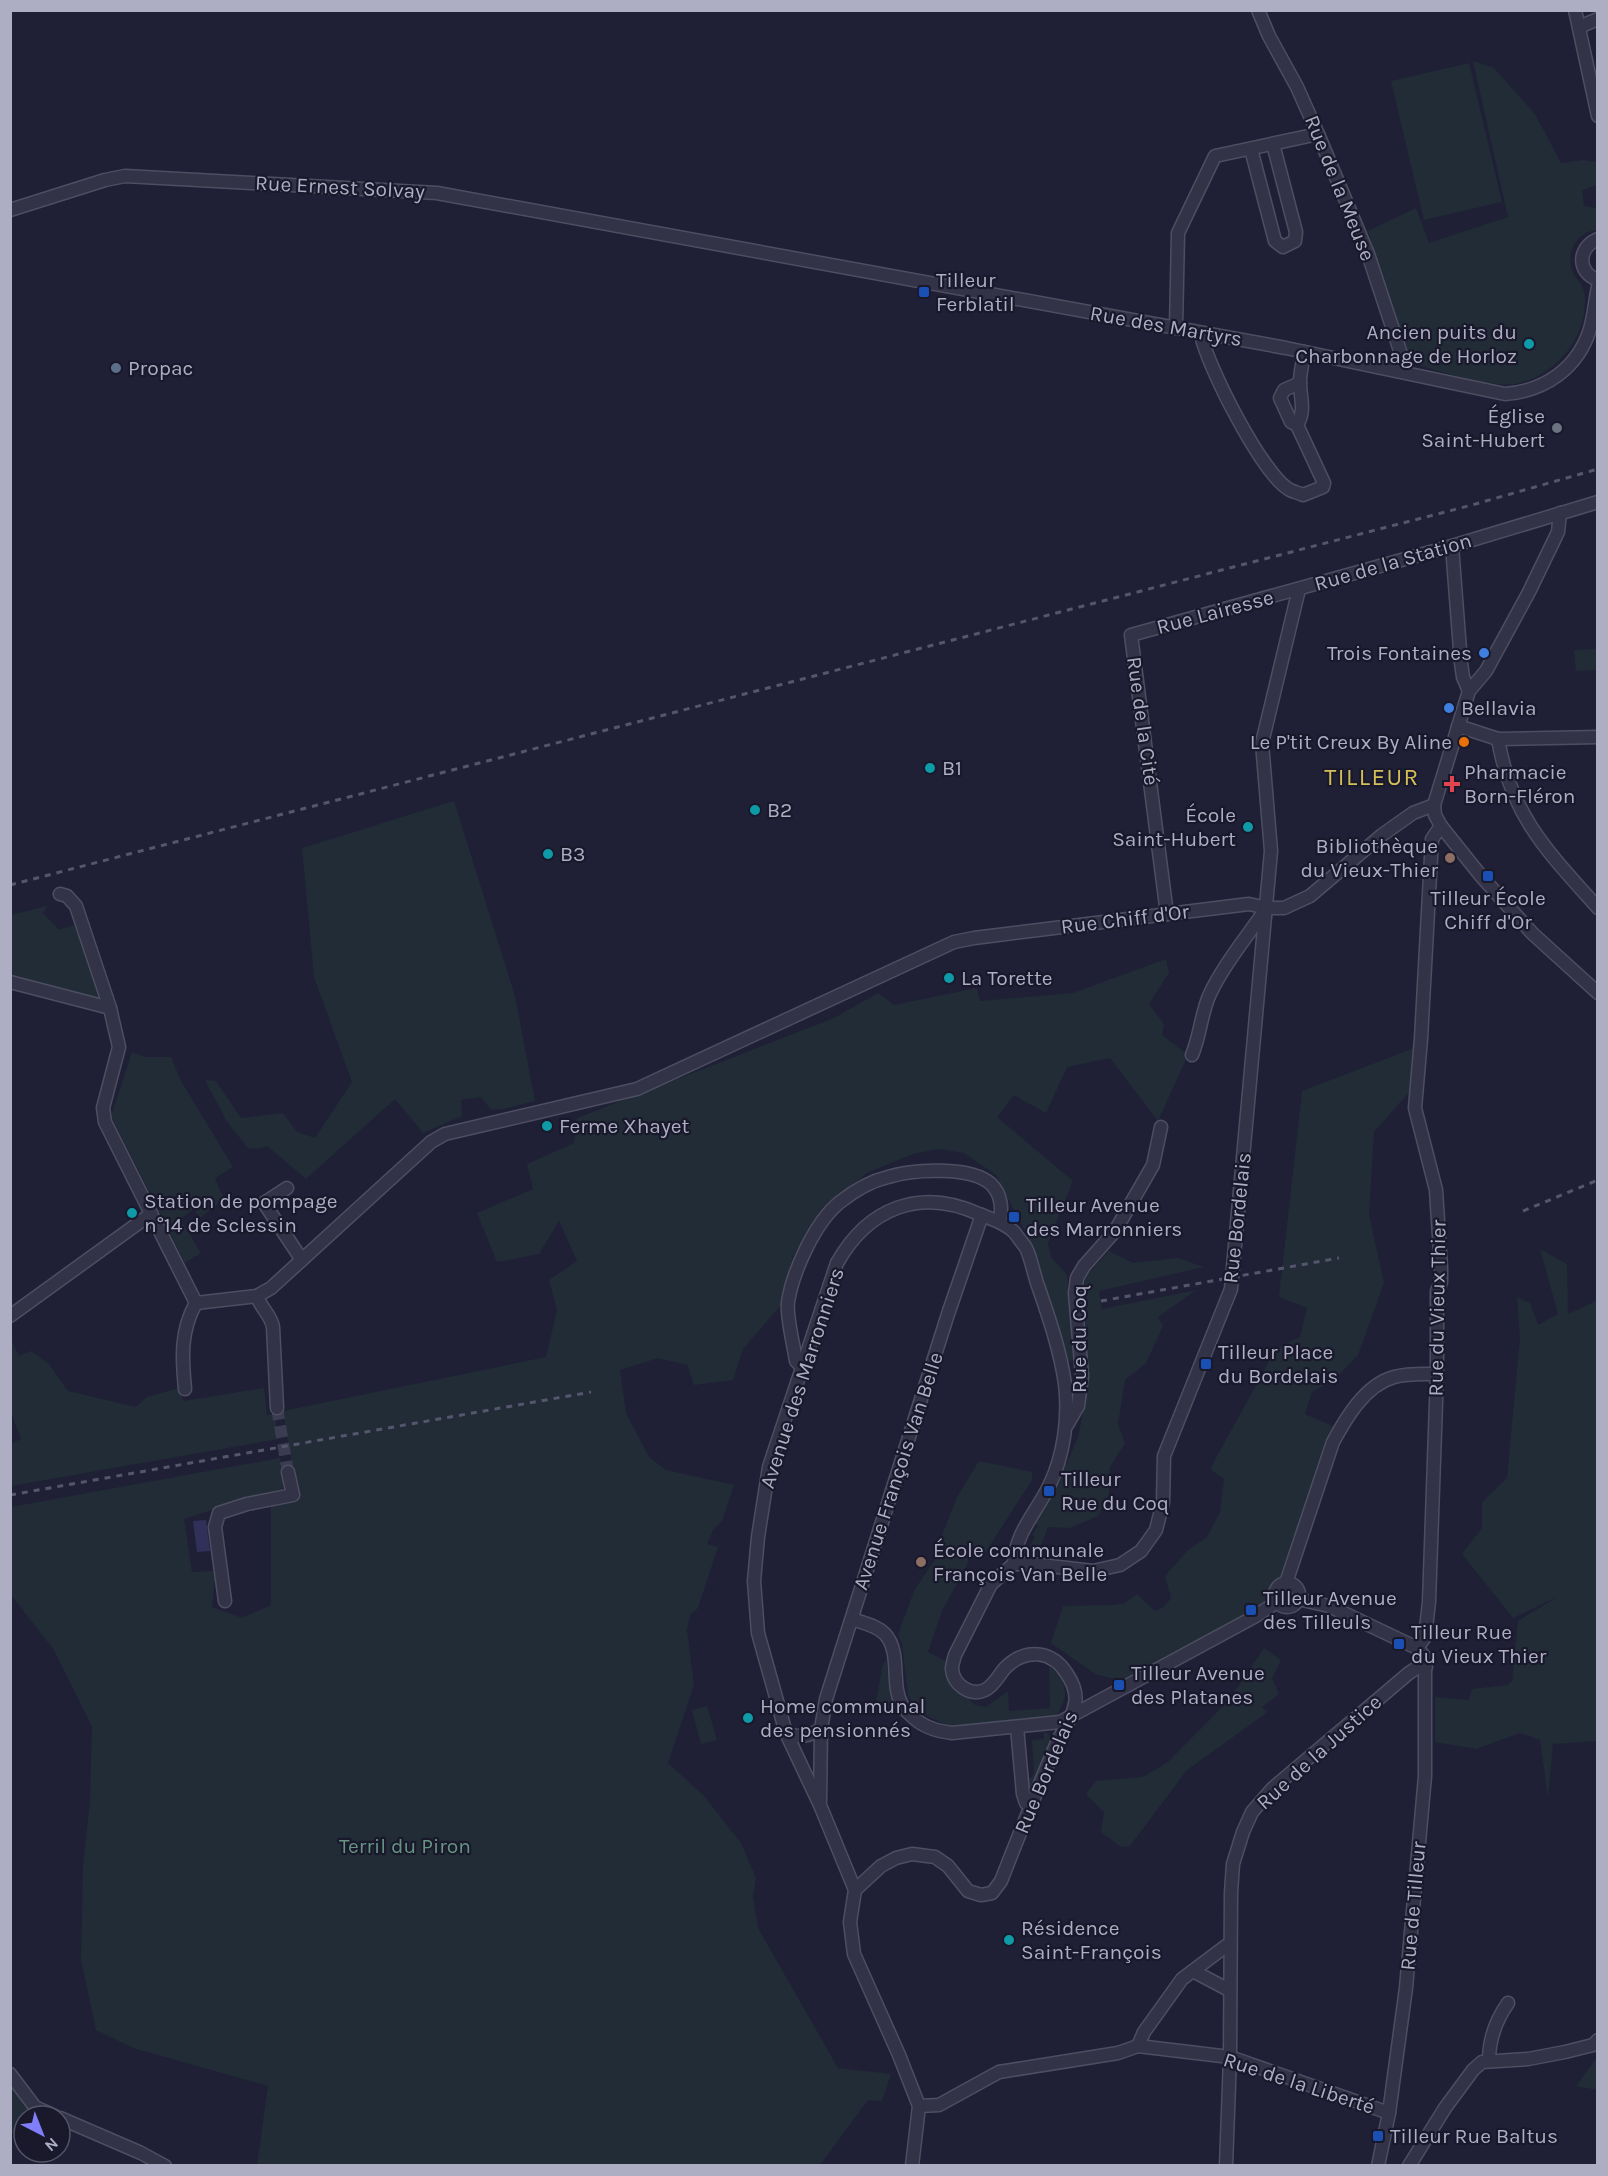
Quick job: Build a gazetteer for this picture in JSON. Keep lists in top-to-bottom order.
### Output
{
  "streets": {
    "street": [
      "Rue Ernest Solvay",
      "Rue de la Meuse",
      "Rue des Martyrs",
      "Rue de la Station",
      "Rue Lairesse",
      "Rue de la Cité",
      "Rue Chiff d'Or",
      "Rue Bordelais",
      "Rue du Vieux Thier",
      "Rue du Coq",
      "Avenue des Marronniers",
      "Avenue François Van Belle",
      "Rue de la Justice",
      "Rue de Tilleur",
      "Rue de la Liberté"
    ]
  },
  "crossings": [
    ["Rue Ernest Solvay", "Rue des Martyrs"],
    ["Rue de la Meuse", "Rue des Martyrs"],
    ["Rue de la Station", "Rue Lairesse"],
    ["Rue de la Station", "Rue Chiff d'Or"],
    ["Rue de la Station", "Rue Bordelais"],
    ["Rue Lairesse", "Rue de la Cité"],
    ["Rue de la Cité", "Rue Chiff d'Or"],
    ["Rue Chiff d'Or", "Rue Bordelais"],
    ["Rue Bordelais", "Avenue des Marronniers"],
    ["Rue du Vieux Thier", "Rue de Tilleur"],
    ["Rue du Coq", "Avenue des Marronniers"],
    ["Avenue des Marronniers", "Avenue François Van Belle"],
    ["Rue de la Justice", "Rue de Tilleur"],
    ["Rue de la Justice", "Rue de la Liberté"],
    ["Rue de Tilleur", "Rue de la Liberté"]
  ],
  "districts": ["TILLEUR"],
  "parks": ["Terril du Piron"],
  "places": {
    "transit": [
      "Tilleur Ferblatil",
      "Tilleur École Chiff d'Or",
      "Tilleur Avenue des Marronniers",
      "Tilleur Place du Bordelais",
      "Tilleur Rue du Coq",
      "Tilleur Avenue des Tilleuls",
      "Tilleur Rue du Vieux Thier",
      "Tilleur Avenue des Platanes",
      "Tilleur Rue Baltus"
    ],
    "other": [
      "Ancien puits du Charbonnage de Horloz",
      "Propac",
      "Église Saint-Hubert",
      "Trois Fontaines",
      "Bellavia",
      "Le P'tit Creux By Aline",
      "B1",
      "B2",
      "École Saint-Hubert",
      "B3",
      "Bibliothèque du Vieux-Thier",
      "La Torette",
      "Ferme Xhayet",
      "Station de pompage n°14 de Sclessin",
      "École communale François Van Belle",
      "Home communal des pensionnés",
      "Résidence Saint-François"
    ],
    "health": ["Pharmacie Born-Fléron"]
  },
  "north": "bottom right"
}
